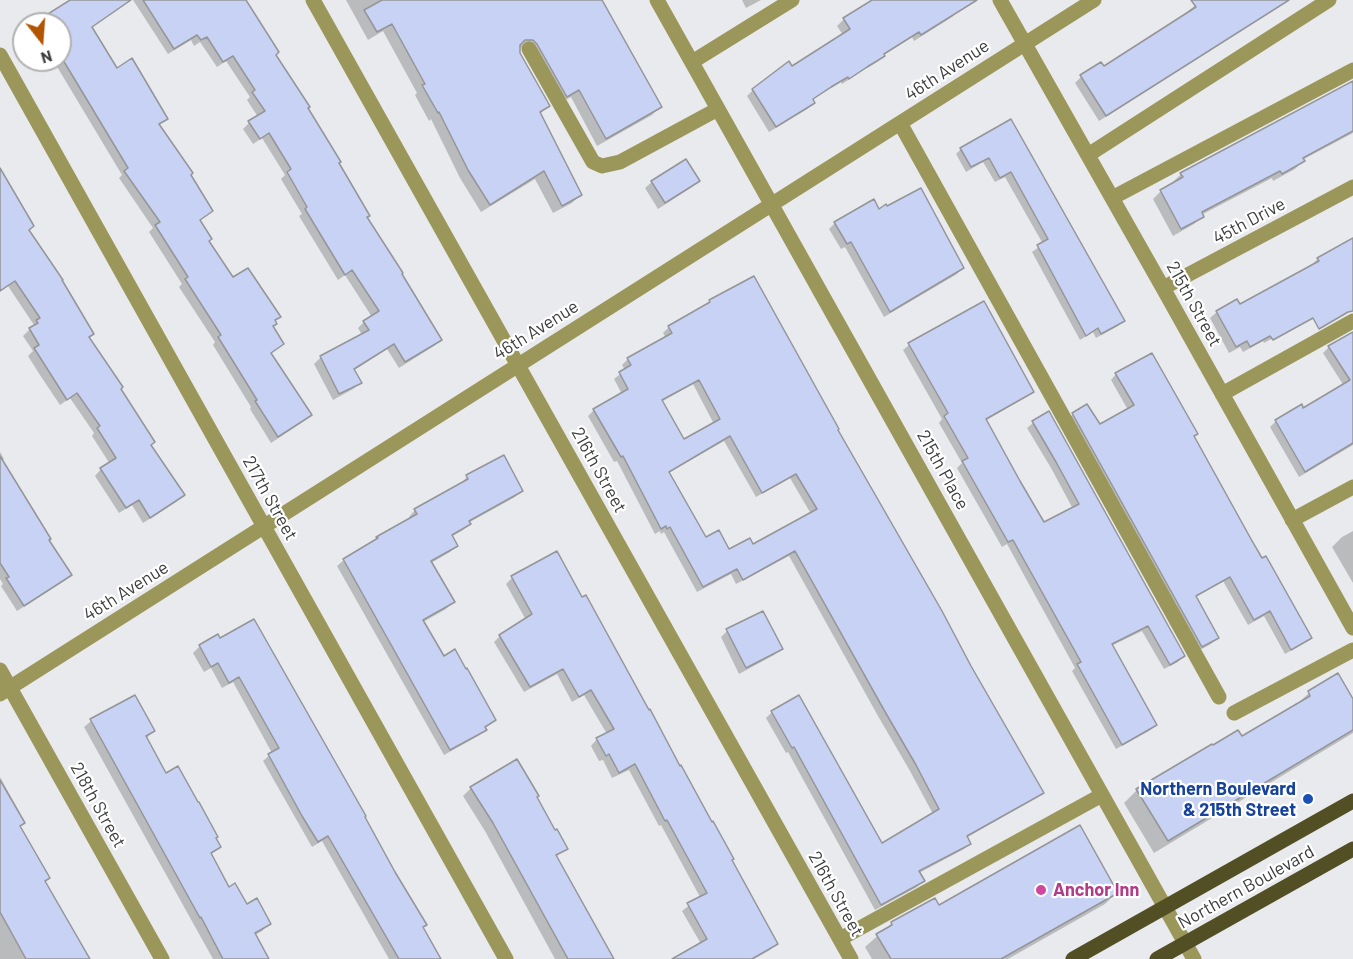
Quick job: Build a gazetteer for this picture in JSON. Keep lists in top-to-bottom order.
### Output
{
  "streets": {
    "main road": ["Northern Boulevard"],
    "street": [
      "46th Avenue",
      "45th Drive",
      "215th Street",
      "216th Street",
      "215th Place",
      "217th Street",
      "218th Street"
    ]
  },
  "crossings": [
    ["46th Avenue", "215th Street"],
    ["46th Avenue", "216th Street"],
    ["46th Avenue", "215th Place"],
    ["46th Avenue", "217th Street"],
    ["46th Avenue", "218th Street"],
    ["45th Drive", "215th Street"],
    ["215th Place", "Northern Boulevard"]
  ],
  "places": ["Northern Boulevard & 215th Street", "Anchor Inn"],
  "north": "bottom"
}
